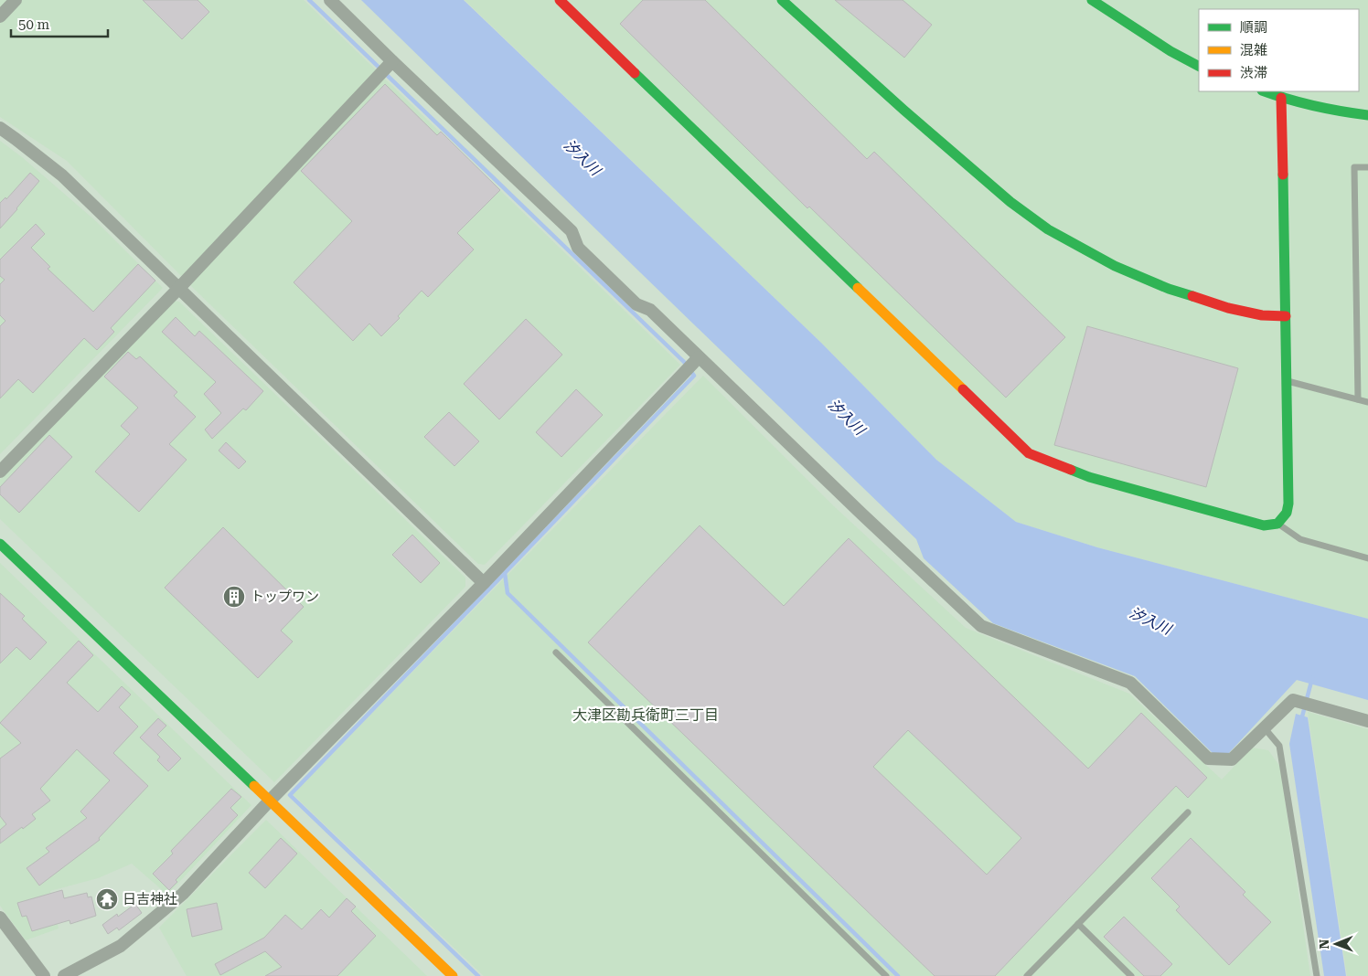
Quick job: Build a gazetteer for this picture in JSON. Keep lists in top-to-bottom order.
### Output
{
  "districts": ["大津区勘兵衛町三丁目"],
  "water": ["汐入川"],
  "places": {
    "building": ["トップワン"],
    "temple": ["日吉神社"]
  },
  "legend": ["順調", "混雑", "渋滞"],
  "scale_bar": "50 m",
  "north": "left"
}
